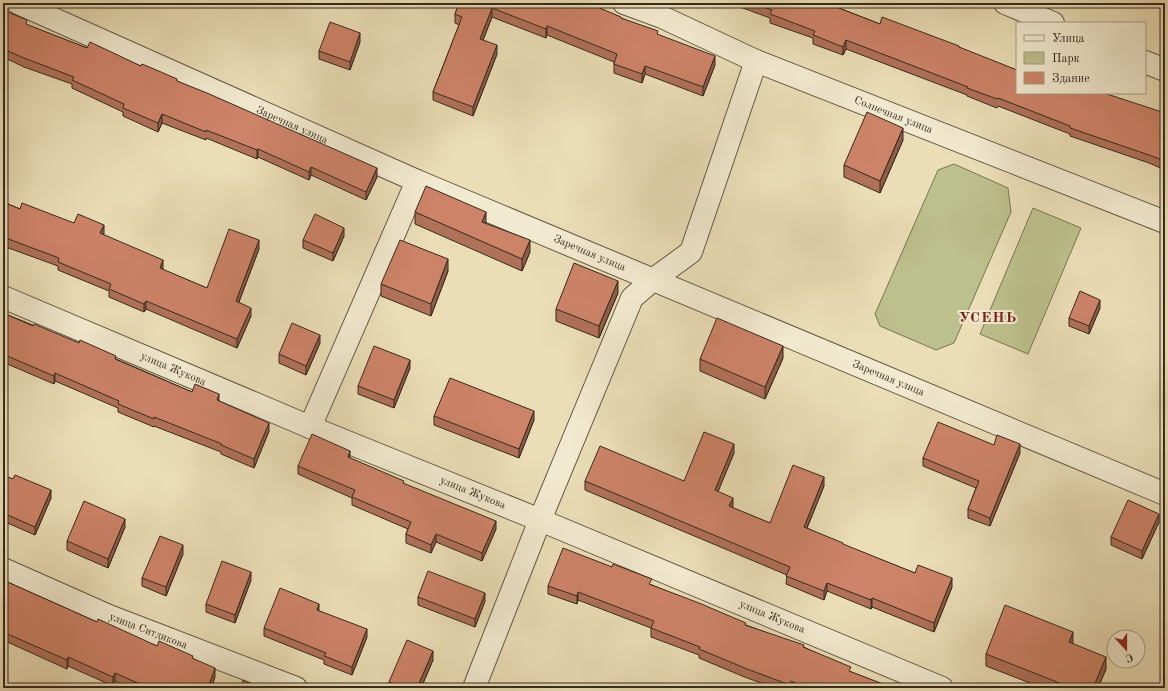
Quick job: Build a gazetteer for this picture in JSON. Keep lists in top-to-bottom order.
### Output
{
  "streets": {
    "street": [
      "Солнечная улица",
      "Заречная улица",
      "улица Жукова",
      "улица Ситдикова"
    ]
  },
  "districts": ["УСЕНЬ"],
  "legend": ["Улица", "Парк", "Здание"],
  "north": "bottom"
}
